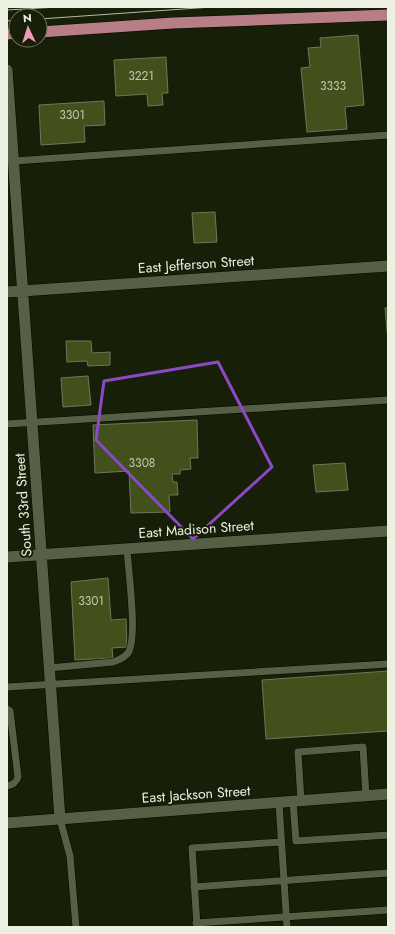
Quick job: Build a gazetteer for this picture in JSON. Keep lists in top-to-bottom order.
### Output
{
  "streets": {
    "street": [
      "East Jefferson Street",
      "South 33rd Street",
      "East Madison Street",
      "East Jackson Street"
    ]
  },
  "crossings": [
    ["East Jefferson Street", "South 33rd Street"],
    ["South 33rd Street", "East Madison Street"],
    ["South 33rd Street", "East Jackson Street"]
  ],
  "house_numbers": [
    "3221",
    "3333",
    "3301",
    "3308",
    "3301"
  ],
  "north": "top"
}
